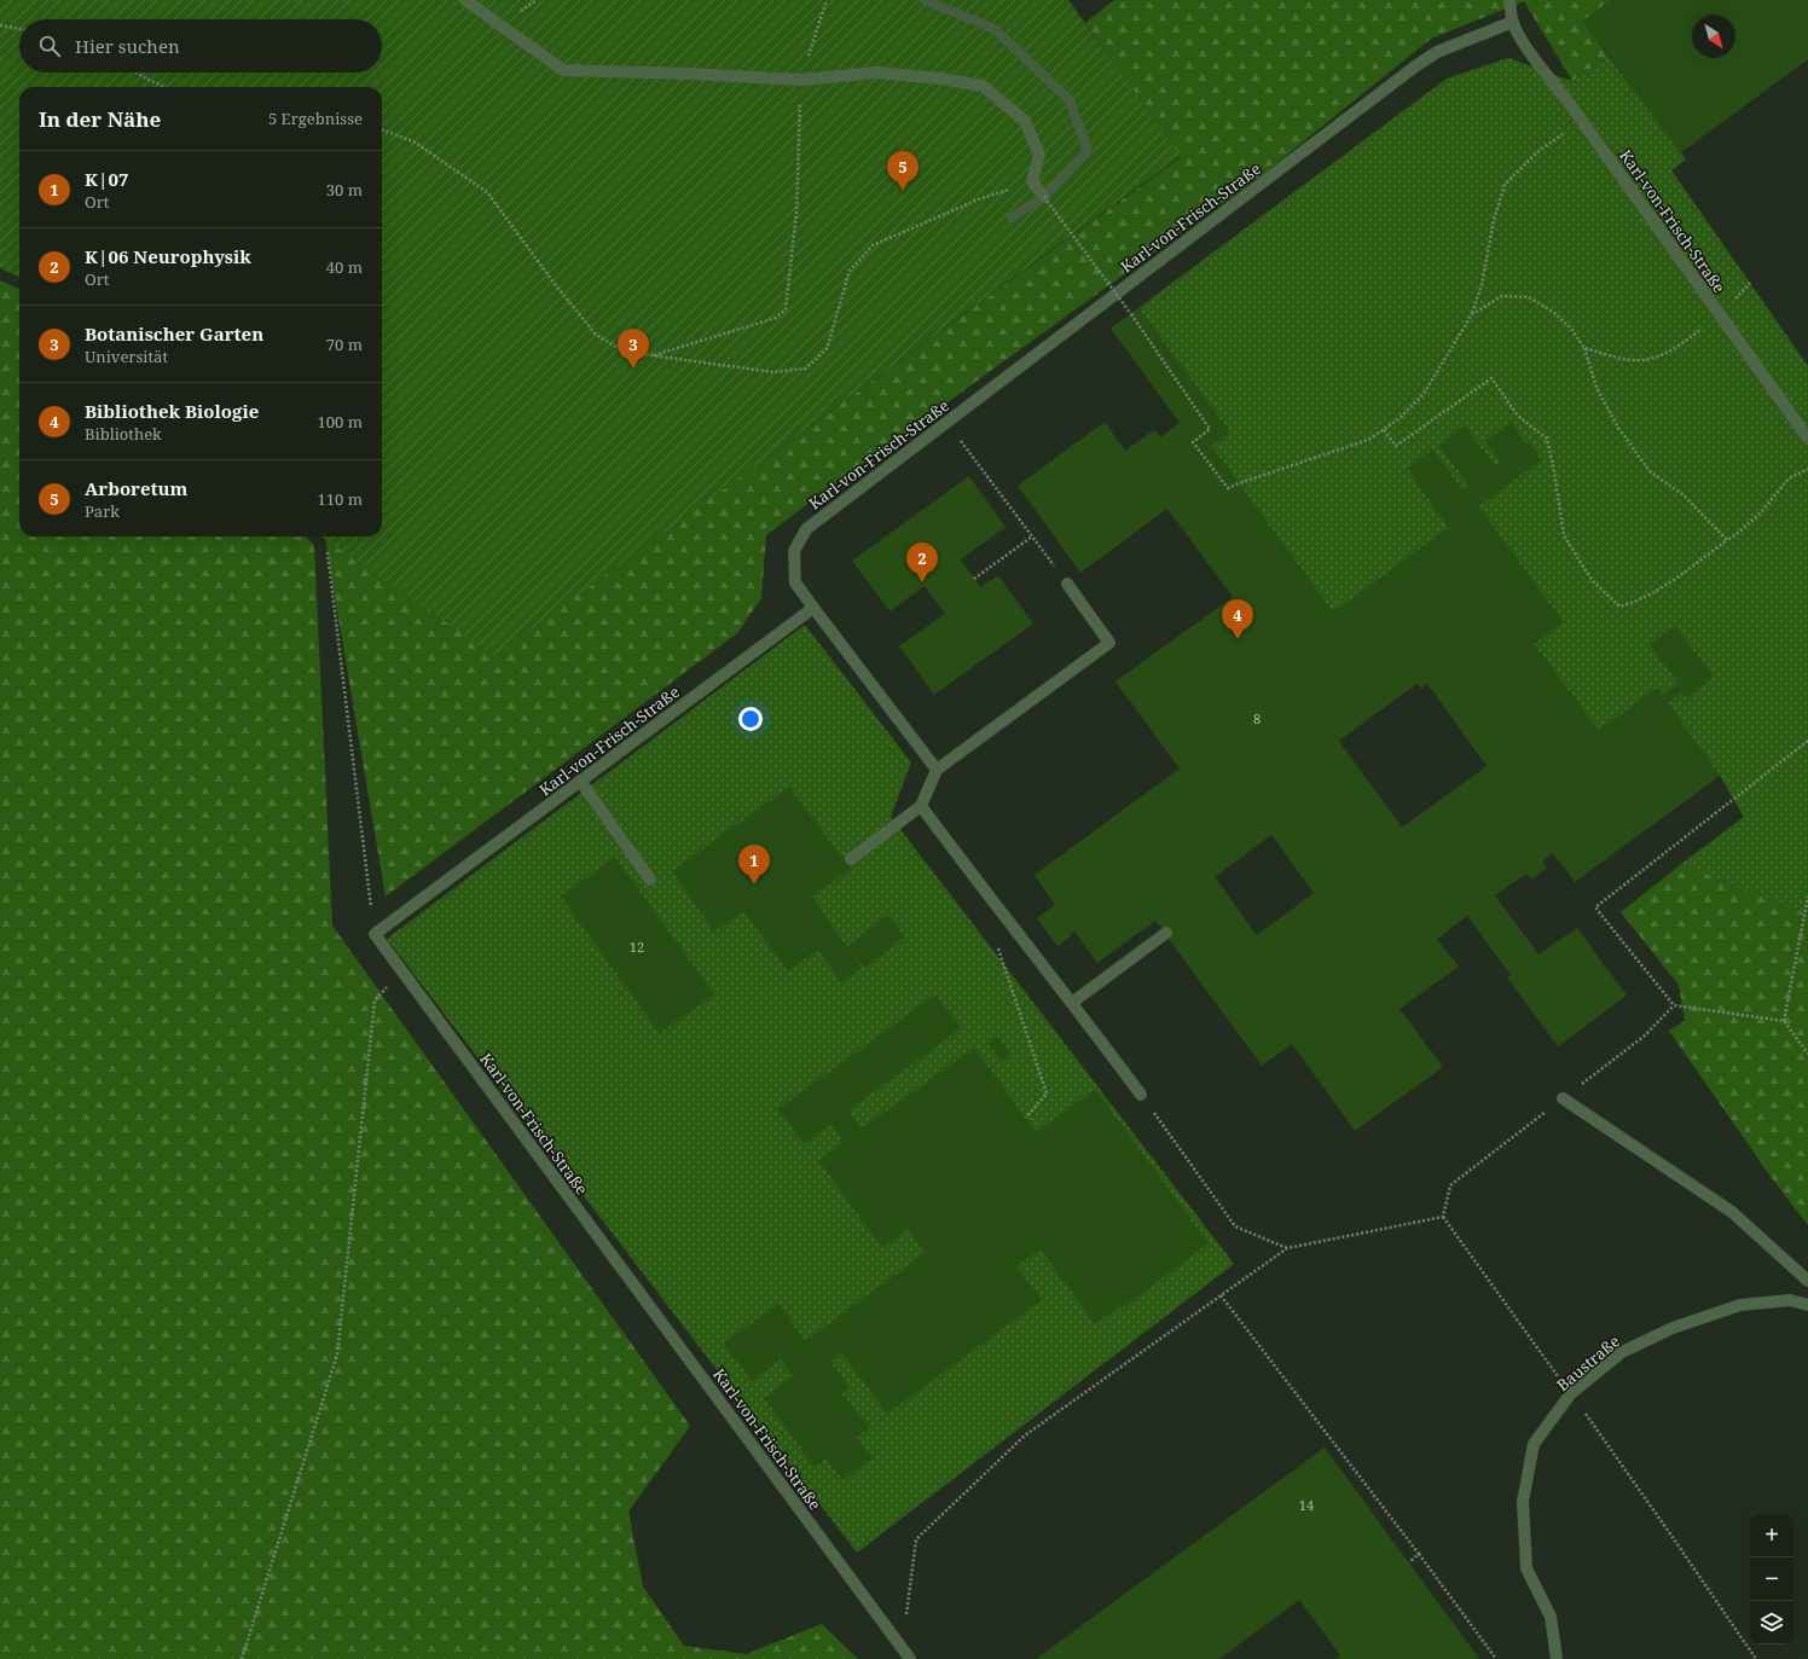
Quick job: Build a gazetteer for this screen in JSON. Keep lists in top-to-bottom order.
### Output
{
  "streets": {
    "street": ["Karl-von-Frisch-Straße", "Baustraße"]
  },
  "house_numbers": ["8", "12", "14"],
  "north": "bottom right",
  "page": {
    "search": "Hier suchen",
    "heading": ["In der Nähe", "5 Ergebnisse"],
    "list": [
      {
        "mark": "1",
        "name": "K|07",
        "note": "Ort",
        "value": "30 m"
      },
      {
        "mark": "2",
        "name": "K|06 Neurophysik",
        "note": "Ort",
        "value": "40 m"
      },
      {
        "mark": "3",
        "name": "Botanischer Garten",
        "note": "Universität",
        "value": "70 m"
      },
      {
        "mark": "4",
        "name": "Bibliothek Biologie",
        "note": "Bibliothek",
        "value": "100 m"
      },
      {
        "mark": "5",
        "name": "Arboretum",
        "note": "Park",
        "value": "110 m"
      }
    ],
    "pins": [
      "5",
      "3",
      "2",
      "4",
      "1"
    ],
    "map_buttons": ["+", "−"]
  }
}
